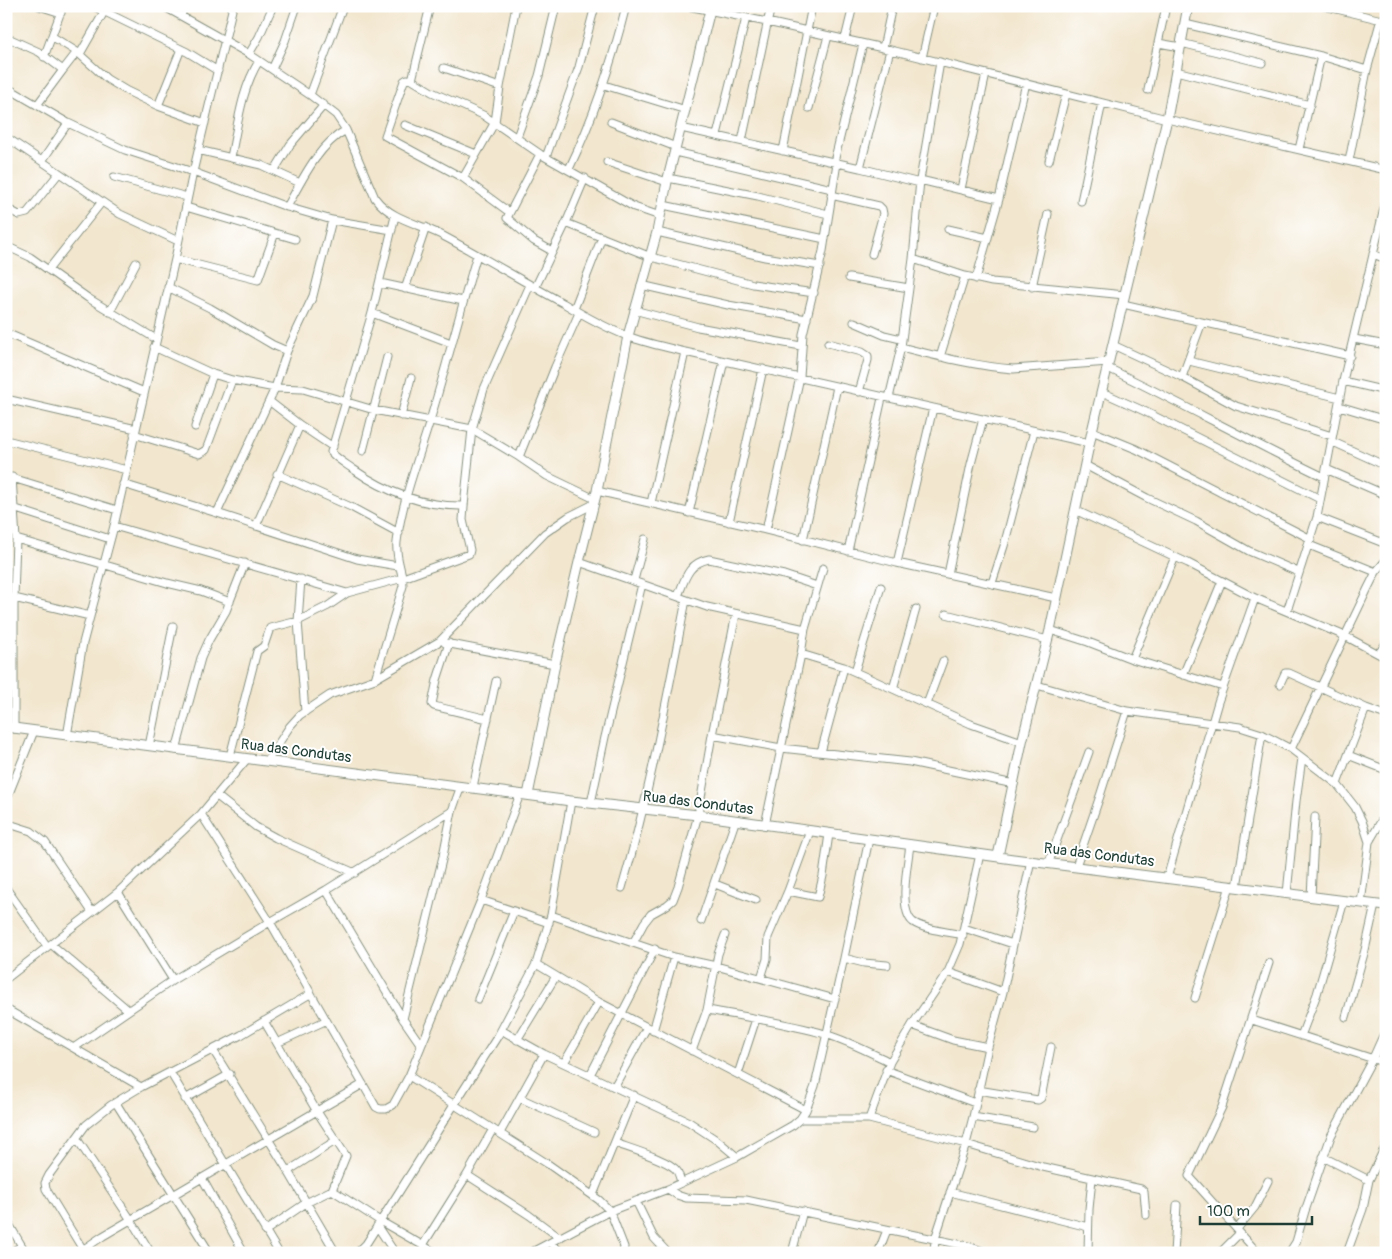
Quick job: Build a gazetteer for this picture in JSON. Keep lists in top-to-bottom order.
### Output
{
  "streets": {
    "street": ["Rua das Condutas"]
  },
  "scale_bar": "100 m"
}
